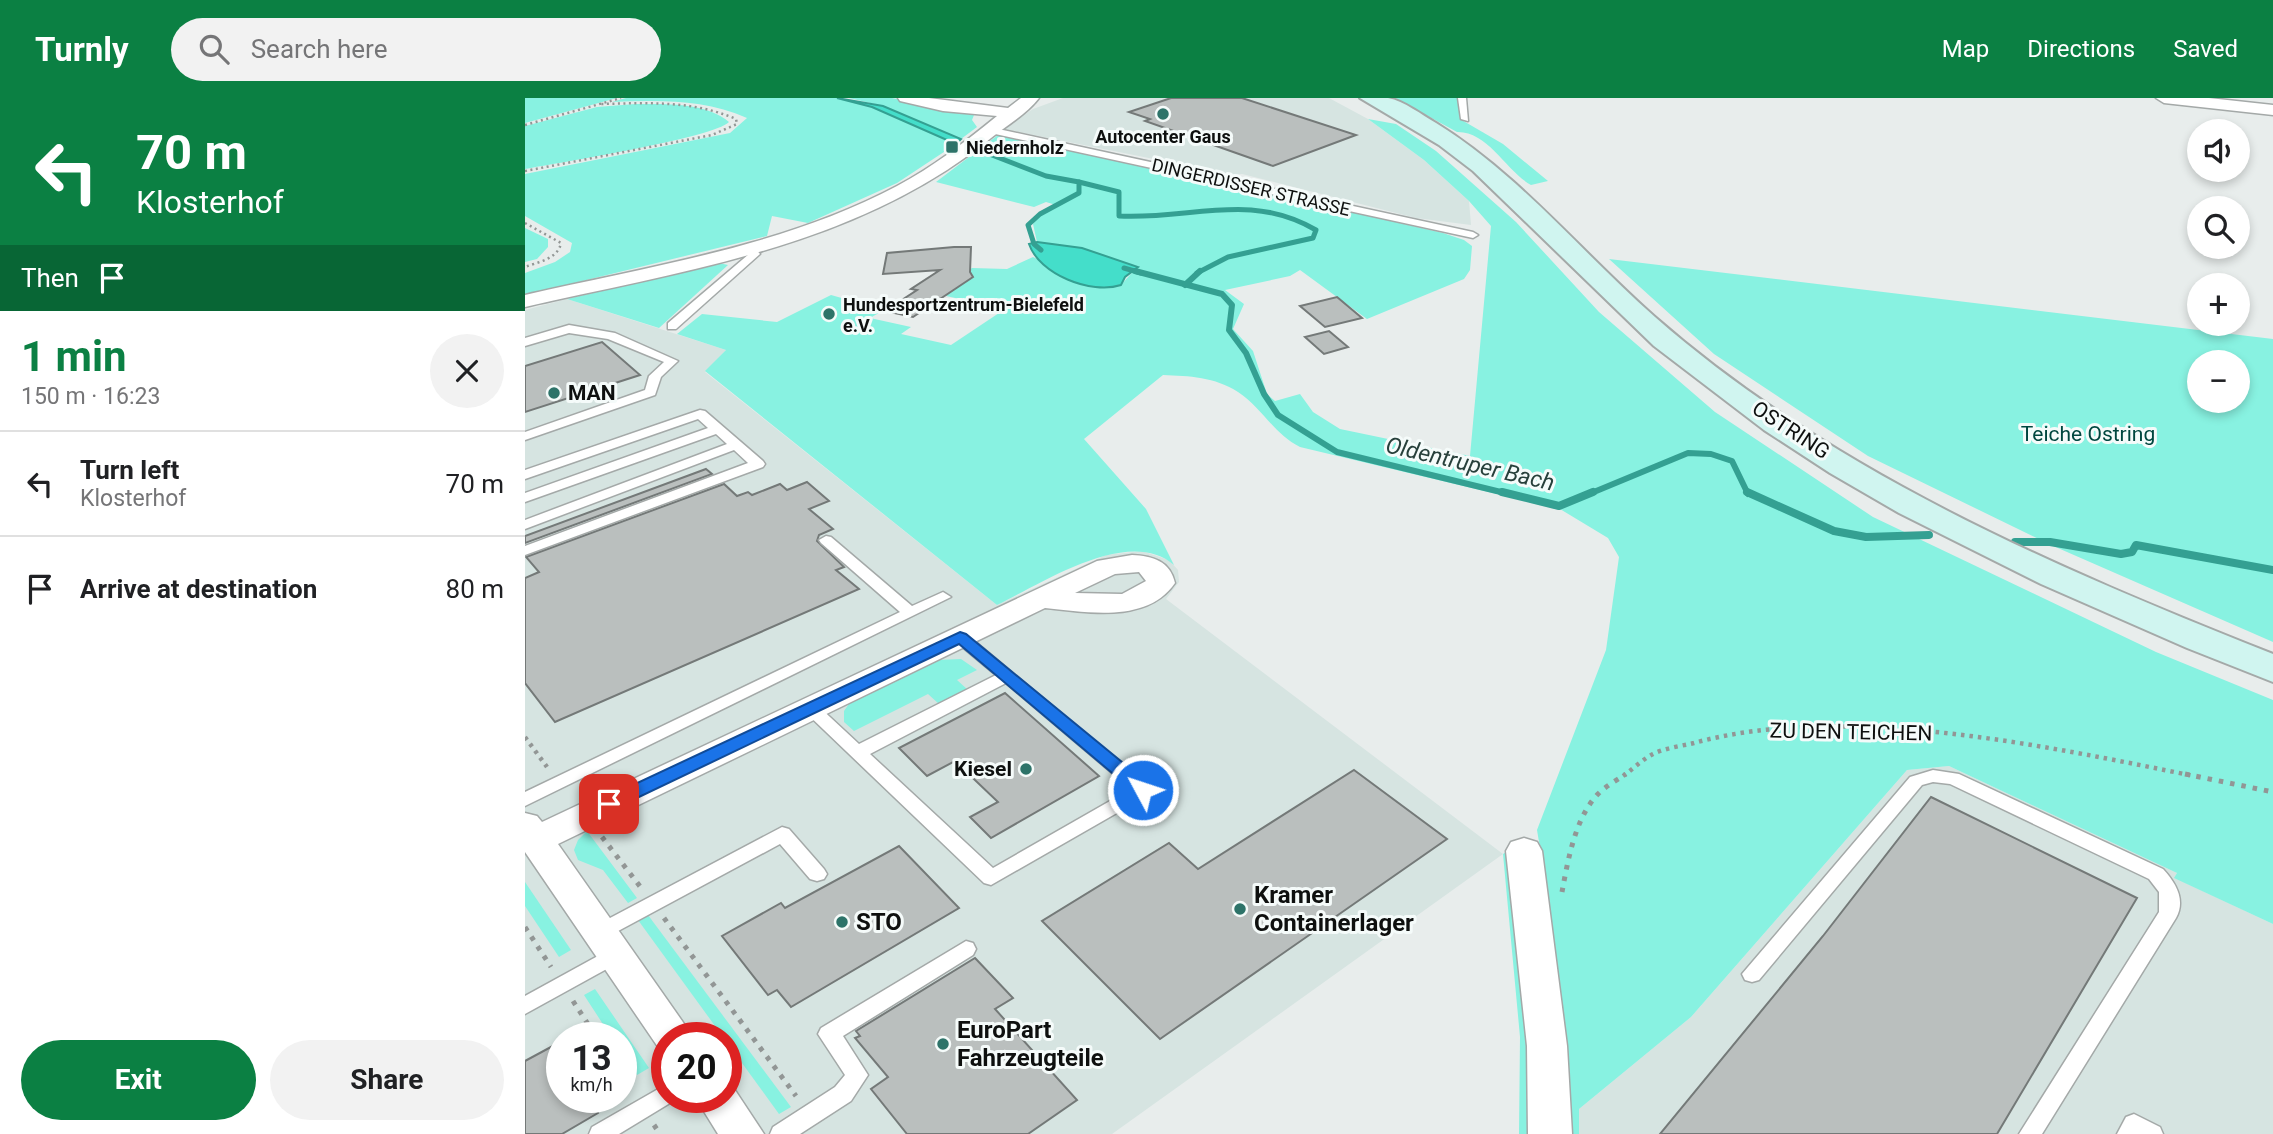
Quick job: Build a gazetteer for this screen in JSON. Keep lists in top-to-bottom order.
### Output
{
  "streets": {
    "main road": ["OSTRING"],
    "lane": ["DINGERDISSER STRASSE"],
    "path": ["ZU DEN TEICHEN"]
  },
  "water": ["Oldentruper Bach"],
  "parks": ["Teiche Ostring"],
  "places": {
    "other": [
      "Autocenter Gaus",
      "Hundesportzentrum-Bielefeld e.V.",
      "MAN",
      "Kiesel",
      "Kramer Containerlager",
      "STO",
      "EuroPart Fahrzeugteile"
    ],
    "transit": ["Niedernholz"]
  },
  "page": {
    "header": "Turnly",
    "search": "Search here",
    "nav": ["Map", "Directions", "Saved"],
    "turn": ["70 m", "Klosterhof"],
    "map_buttons": ["+", "−"],
    "then": "Then",
    "heading": ["1 min", "150 m · 16:23"],
    "list": [
      {
        "name": "Turn left",
        "note": "Klosterhof",
        "value": "70 m"
      },
      {
        "name": "Arrive at destination",
        "value": "80 m"
      }
    ],
    "speed": "13 km/h",
    "limit": "20",
    "buttons": ["Exit", "Share"]
  }
}
